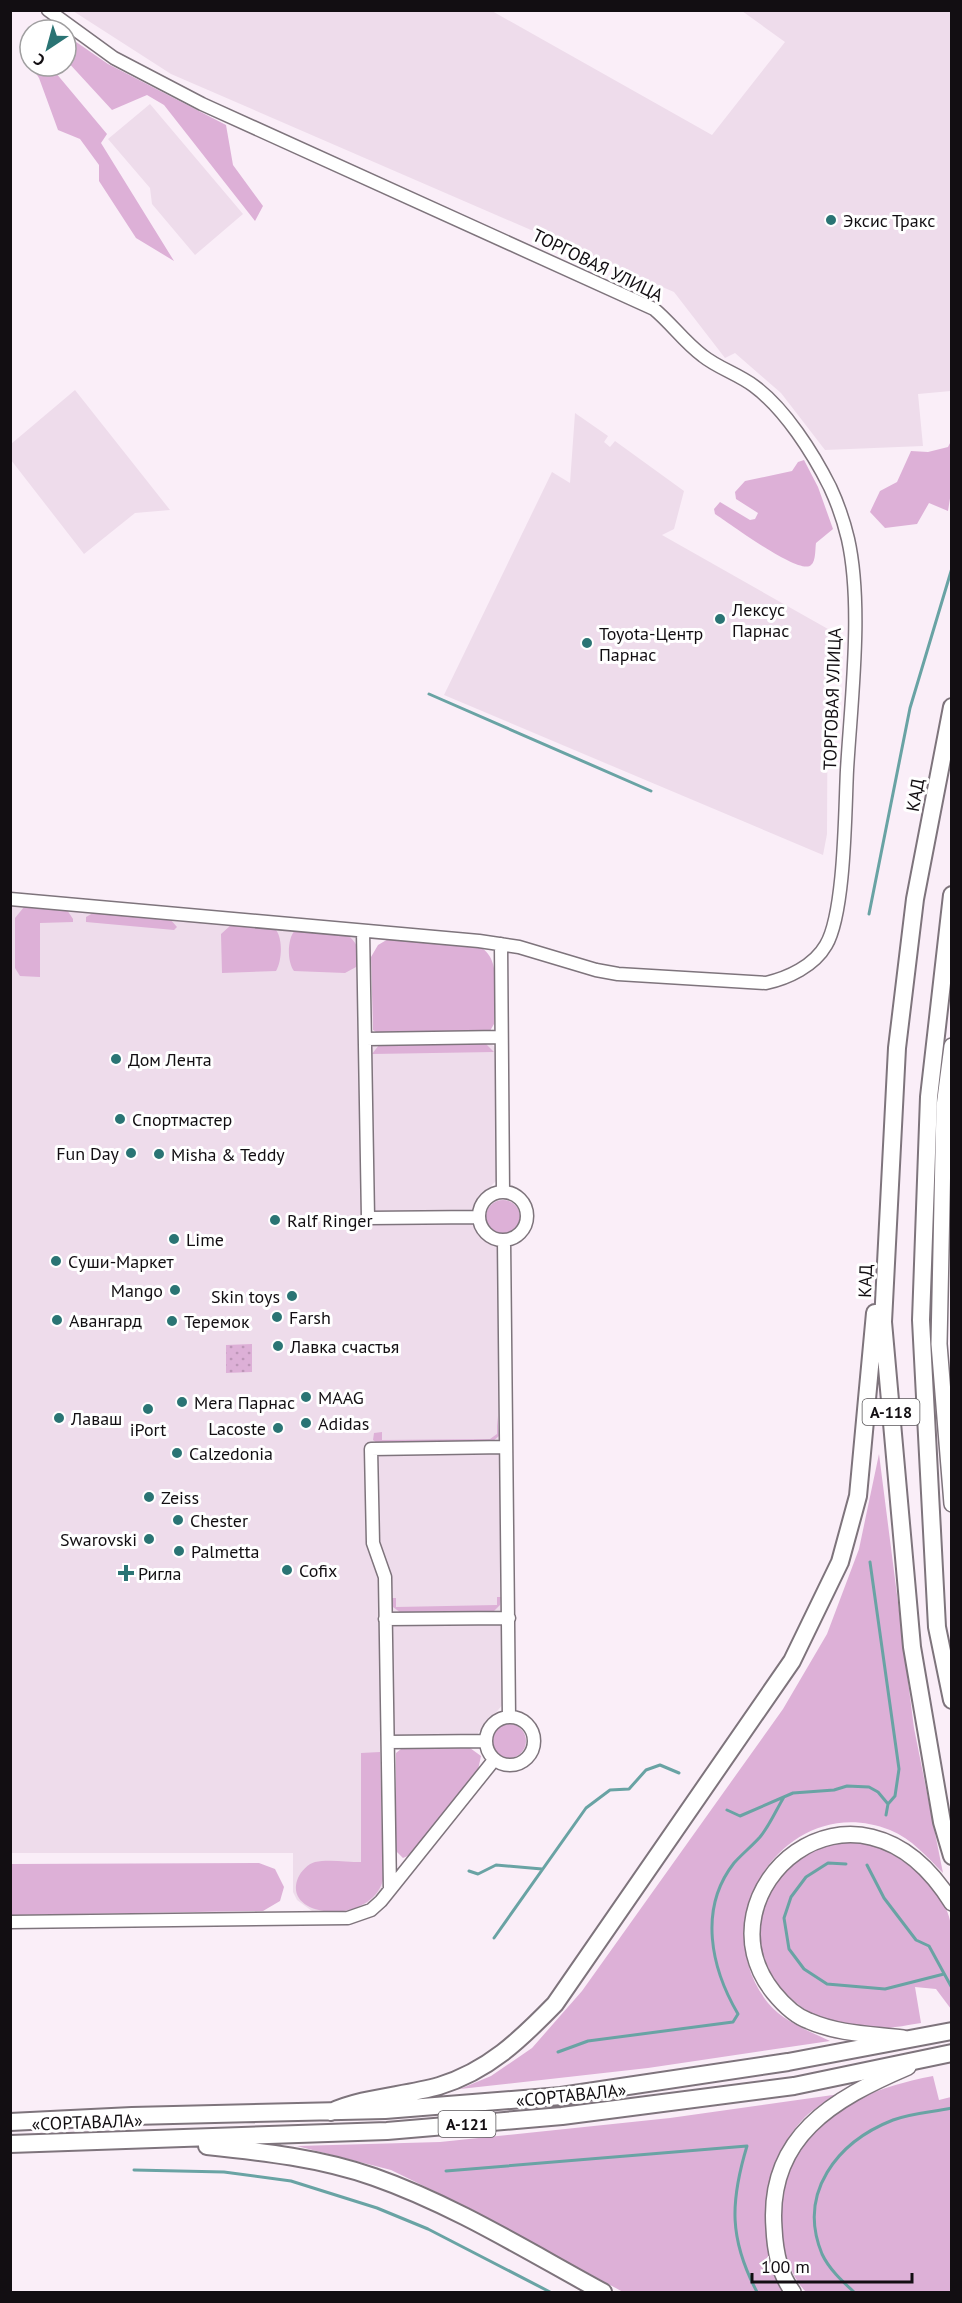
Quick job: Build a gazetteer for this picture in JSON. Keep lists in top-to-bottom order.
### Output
{
  "streets": {
    "highway": [
      "КАД",
      "А-118",
      "«СОРТАВАЛА»",
      "А-121"
    ],
    "street": ["ТОРГОВАЯ УЛИЦА"]
  },
  "places": {
    "other": [
      "Эксис Тракс",
      "Лексус Парнас",
      "Toyota-Центр Парнас",
      "Дом Лента",
      "Спортмастер",
      "Fun Day",
      "Misha & Teddy",
      "Ralf Ringer",
      "Lime",
      "Суши-Маркет",
      "Mango",
      "Skin toys",
      "Farsh",
      "Авангард",
      "Теремок",
      "Лавка счастья",
      "MAAG",
      "Мега Парнас",
      "iPort",
      "Лаваш",
      "Adidas",
      "Lacoste",
      "Calzedonia",
      "Zeiss",
      "Chester",
      "Swarovski",
      "Palmetta",
      "Cofix"
    ],
    "health": ["Ригла"]
  },
  "scale_bar": "100 m",
  "north": "bottom left"
}
